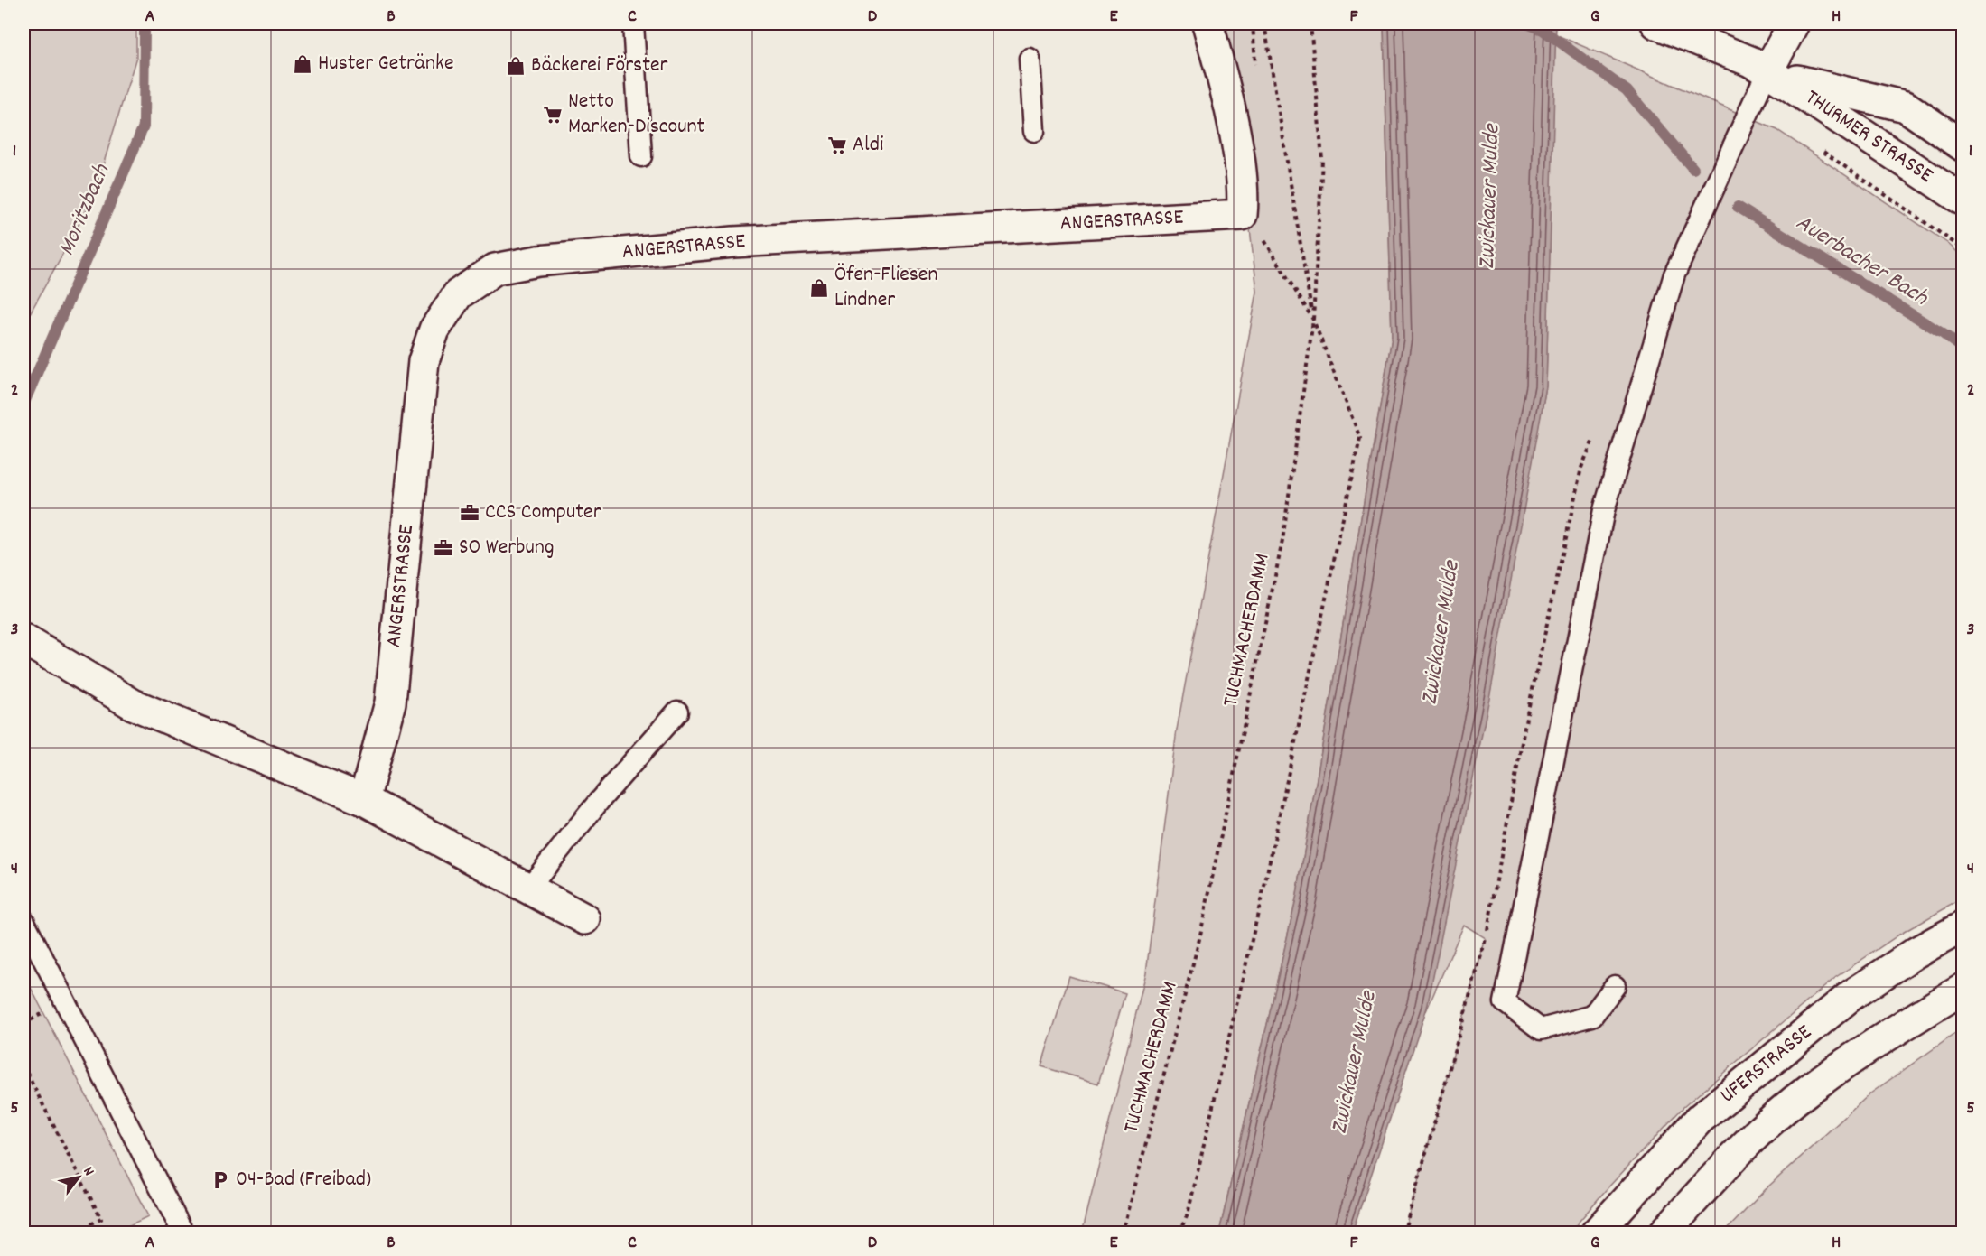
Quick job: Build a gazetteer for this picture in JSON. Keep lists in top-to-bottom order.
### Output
{
  "streets": {
    "street": ["THURMER STRASSE", "ANGERSTRASSE", "UFERSTRASSE"],
    "path": ["TUCHMACHERDAMM"]
  },
  "water": ["Zwickauer Mulde", "Moritzbach", "Auerbacher Bach"],
  "places": {
    "shop": ["Huster Getränke", "Bäckerei Förster", "Öfen-Fliesen Lindner"],
    "supermarket": ["Netto Marken-Discount", "Aldi"],
    "office": ["CCS Computer", "SO Werbung"],
    "parking": ["04-Bad (Freibad)"]
  },
  "north": "top right",
  "grid": {
    "columns": [
      "A",
      "B",
      "C",
      "D",
      "E",
      "F",
      "G",
      "H"
    ],
    "rows": [
      "1",
      "2",
      "3",
      "4",
      "5"
    ]
  }
}
